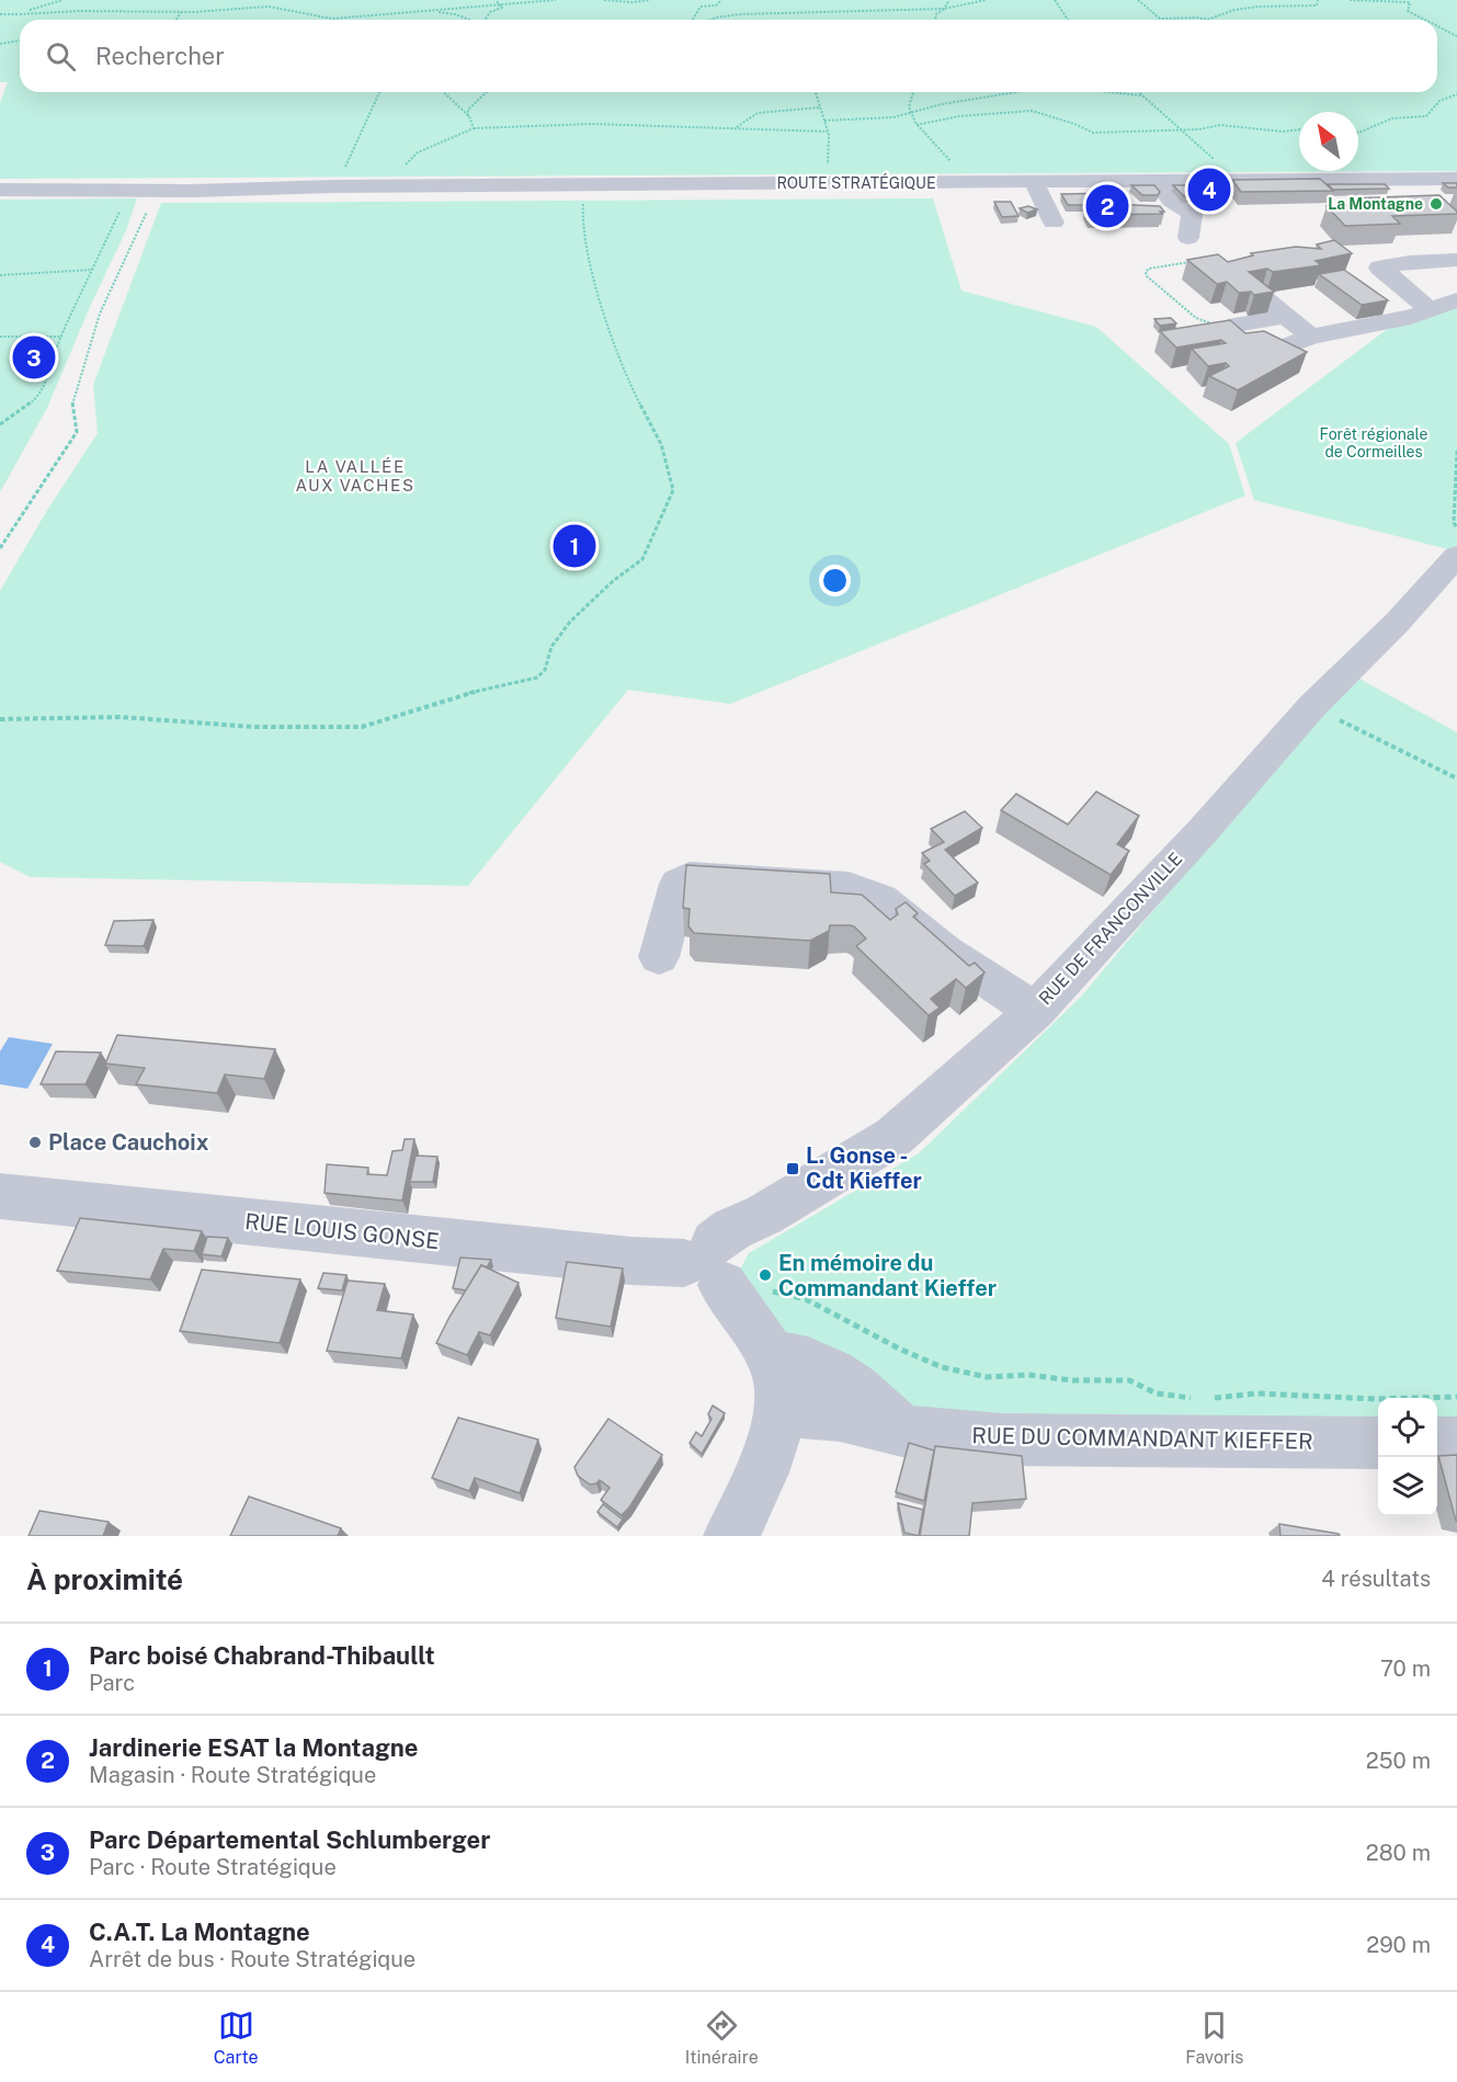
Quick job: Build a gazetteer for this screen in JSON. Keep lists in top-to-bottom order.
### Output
{
  "streets": {
    "street": [
      "ROUTE STRATÉGIQUE",
      "RUE DE FRANCONVILLE",
      "RUE LOUIS GONSE",
      "RUE DU COMMANDANT KIEFFER"
    ]
  },
  "crossings": [
    ["RUE DE FRANCONVILLE", "RUE LOUIS GONSE"]
  ],
  "districts": ["LA VALLÉE AUX VACHES"],
  "parks": ["Forêt régionale de Cormeilles"],
  "places": {
    "other": ["La Montagne", "Place Cauchoix", "En mémoire du Commandant Kieffer"],
    "transit": ["L. Gonse - Cdt Kieffer"]
  },
  "north": "top left",
  "page": {
    "search": "Rechercher",
    "pins": [
      "4",
      "2",
      "3",
      "1"
    ],
    "heading": ["À proximité", "4 résultats"],
    "list": [
      {
        "mark": "1",
        "name": "Parc boisé Chabrand-Thibaullt",
        "note": "Parc",
        "value": "70 m"
      },
      {
        "mark": "2",
        "name": "Jardinerie ESAT la Montagne",
        "note": "Magasin · Route Stratégique",
        "value": "250 m"
      },
      {
        "mark": "3",
        "name": "Parc Départemental Schlumberger",
        "note": "Parc · Route Stratégique",
        "value": "280 m"
      },
      {
        "mark": "4",
        "name": "C.A.T. La Montagne",
        "note": "Arrêt de bus · Route Stratégique",
        "value": "290 m"
      }
    ],
    "nav": ["Carte", "Itinéraire", "Favoris"]
  }
}
